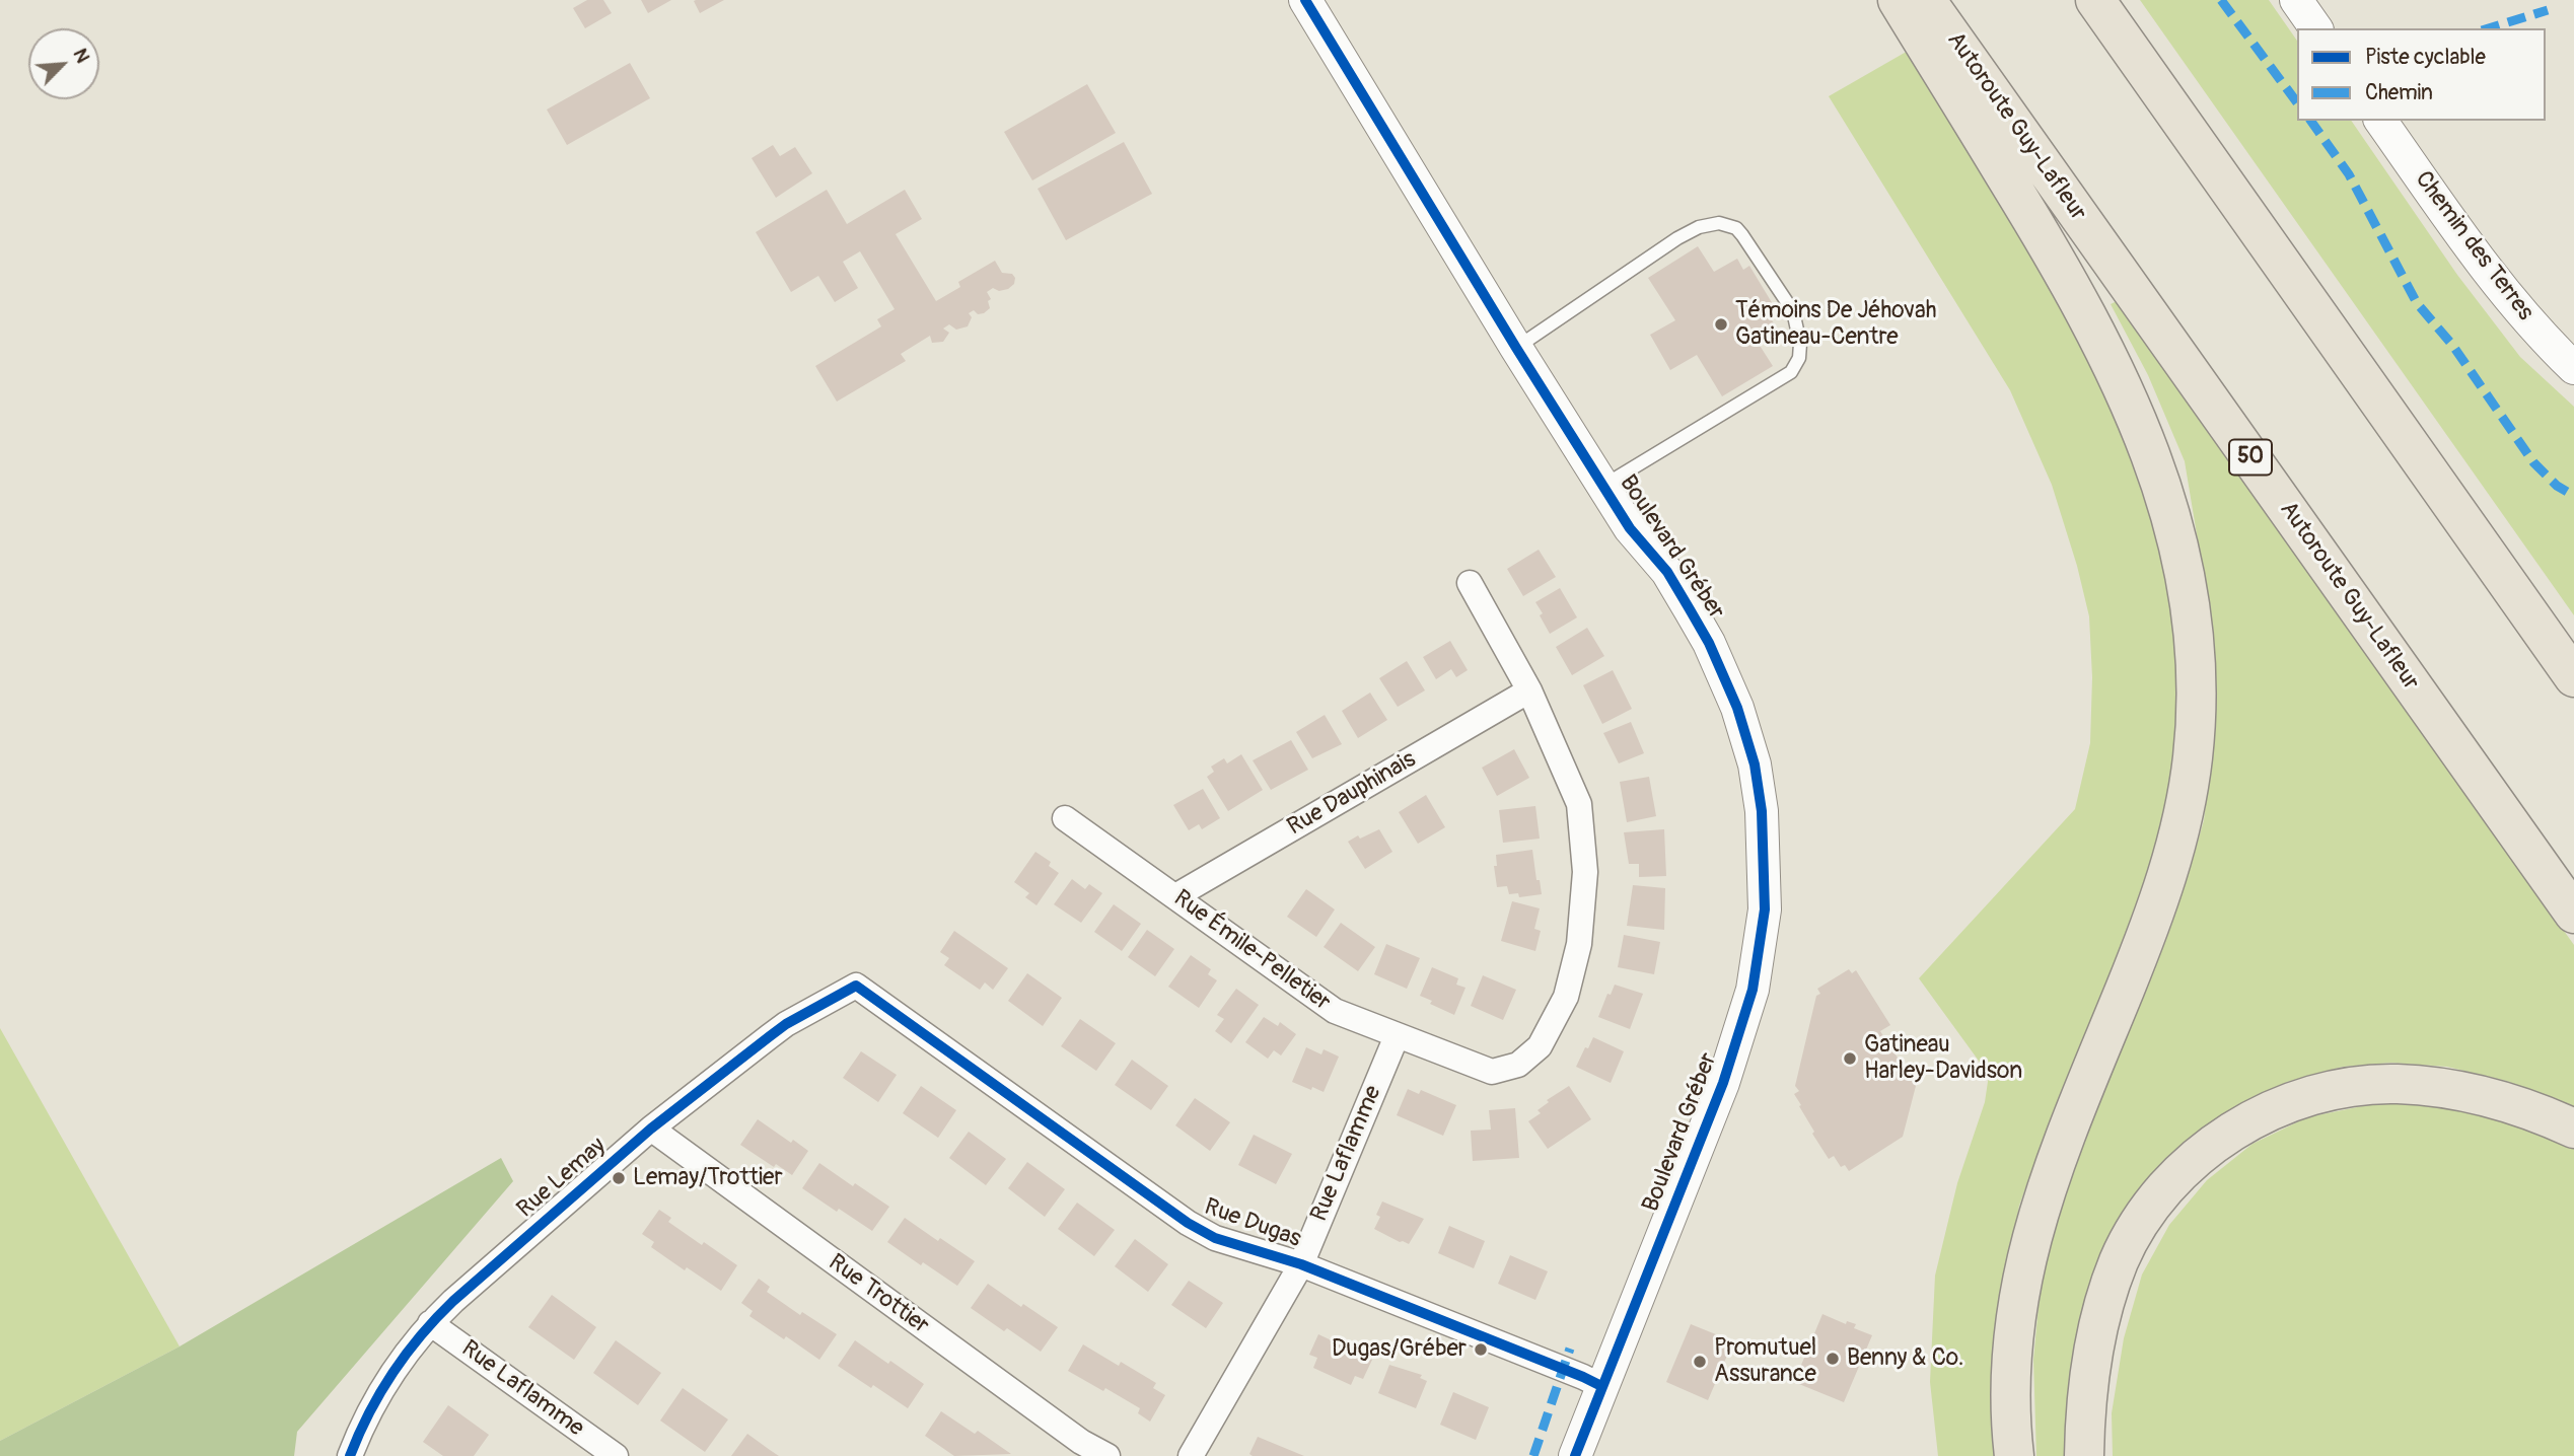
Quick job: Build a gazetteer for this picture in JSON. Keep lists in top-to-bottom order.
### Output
{
  "streets": {
    "highway": ["Autoroute Guy-Lafleur", "50"],
    "street": [
      "Chemin des Terres",
      "Boulevard Gréber",
      "Rue Dauphinais",
      "Rue Émile-Pelletier",
      "Rue Laflamme",
      "Rue Lemay",
      "Rue Dugas",
      "Rue Trottier"
    ]
  },
  "crossings": [
    ["Boulevard Gréber", "Rue Dugas"],
    ["Rue Dauphinais", "Rue Émile-Pelletier"],
    ["Rue Émile-Pelletier", "Rue Laflamme"],
    ["Rue Laflamme", "Rue Lemay"],
    ["Rue Laflamme", "Rue Dugas"],
    ["Rue Lemay", "Rue Dugas"],
    ["Rue Lemay", "Rue Trottier"]
  ],
  "places": [
    "Témoins De Jéhovah Gatineau-Centre",
    "Gatineau Harley-Davidson",
    "Lemay/Trottier",
    "Dugas/Gréber",
    "Benny & Co.",
    "Promutuel Assurance"
  ],
  "legend": ["Piste cyclable", "Chemin"],
  "north": "top right"
}
